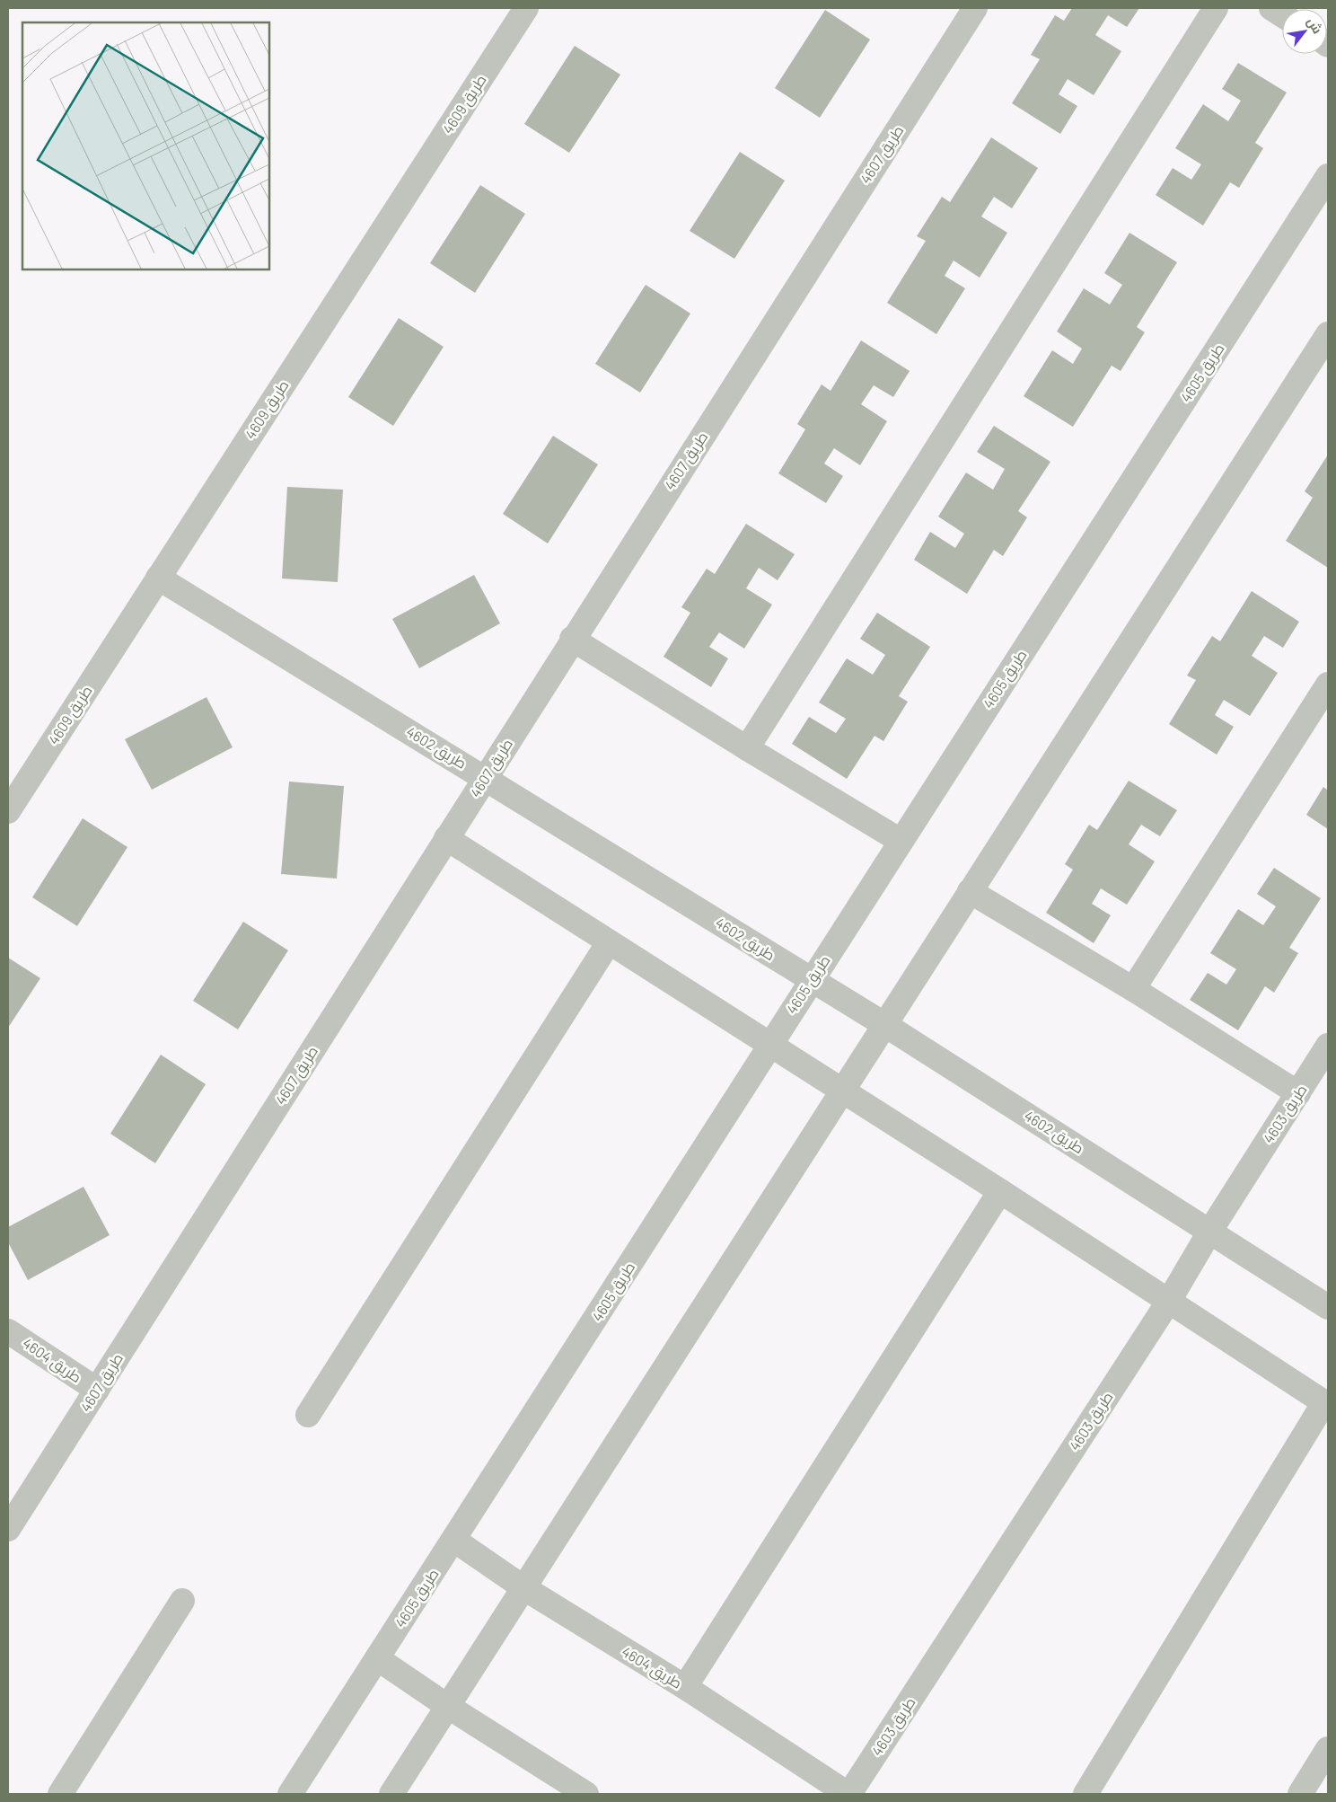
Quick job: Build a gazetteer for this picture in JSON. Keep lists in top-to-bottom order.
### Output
{
  "streets": {
    "street": [
      "طريق 4609",
      "طريق 4607",
      "طريق 4605",
      "طريق 4602",
      "طريق 4603",
      "طريق 4604"
    ]
  },
  "crossings": [
    ["طريق 4609", "طريق 4602"],
    ["طريق 4607", "طريق 4602"],
    ["طريق 4607", "طريق 4604"],
    ["طريق 4605", "طريق 4602"],
    ["طريق 4605", "طريق 4604"],
    ["طريق 4602", "طريق 4603"],
    ["طريق 4603", "طريق 4604"]
  ],
  "north": "top right"
}
